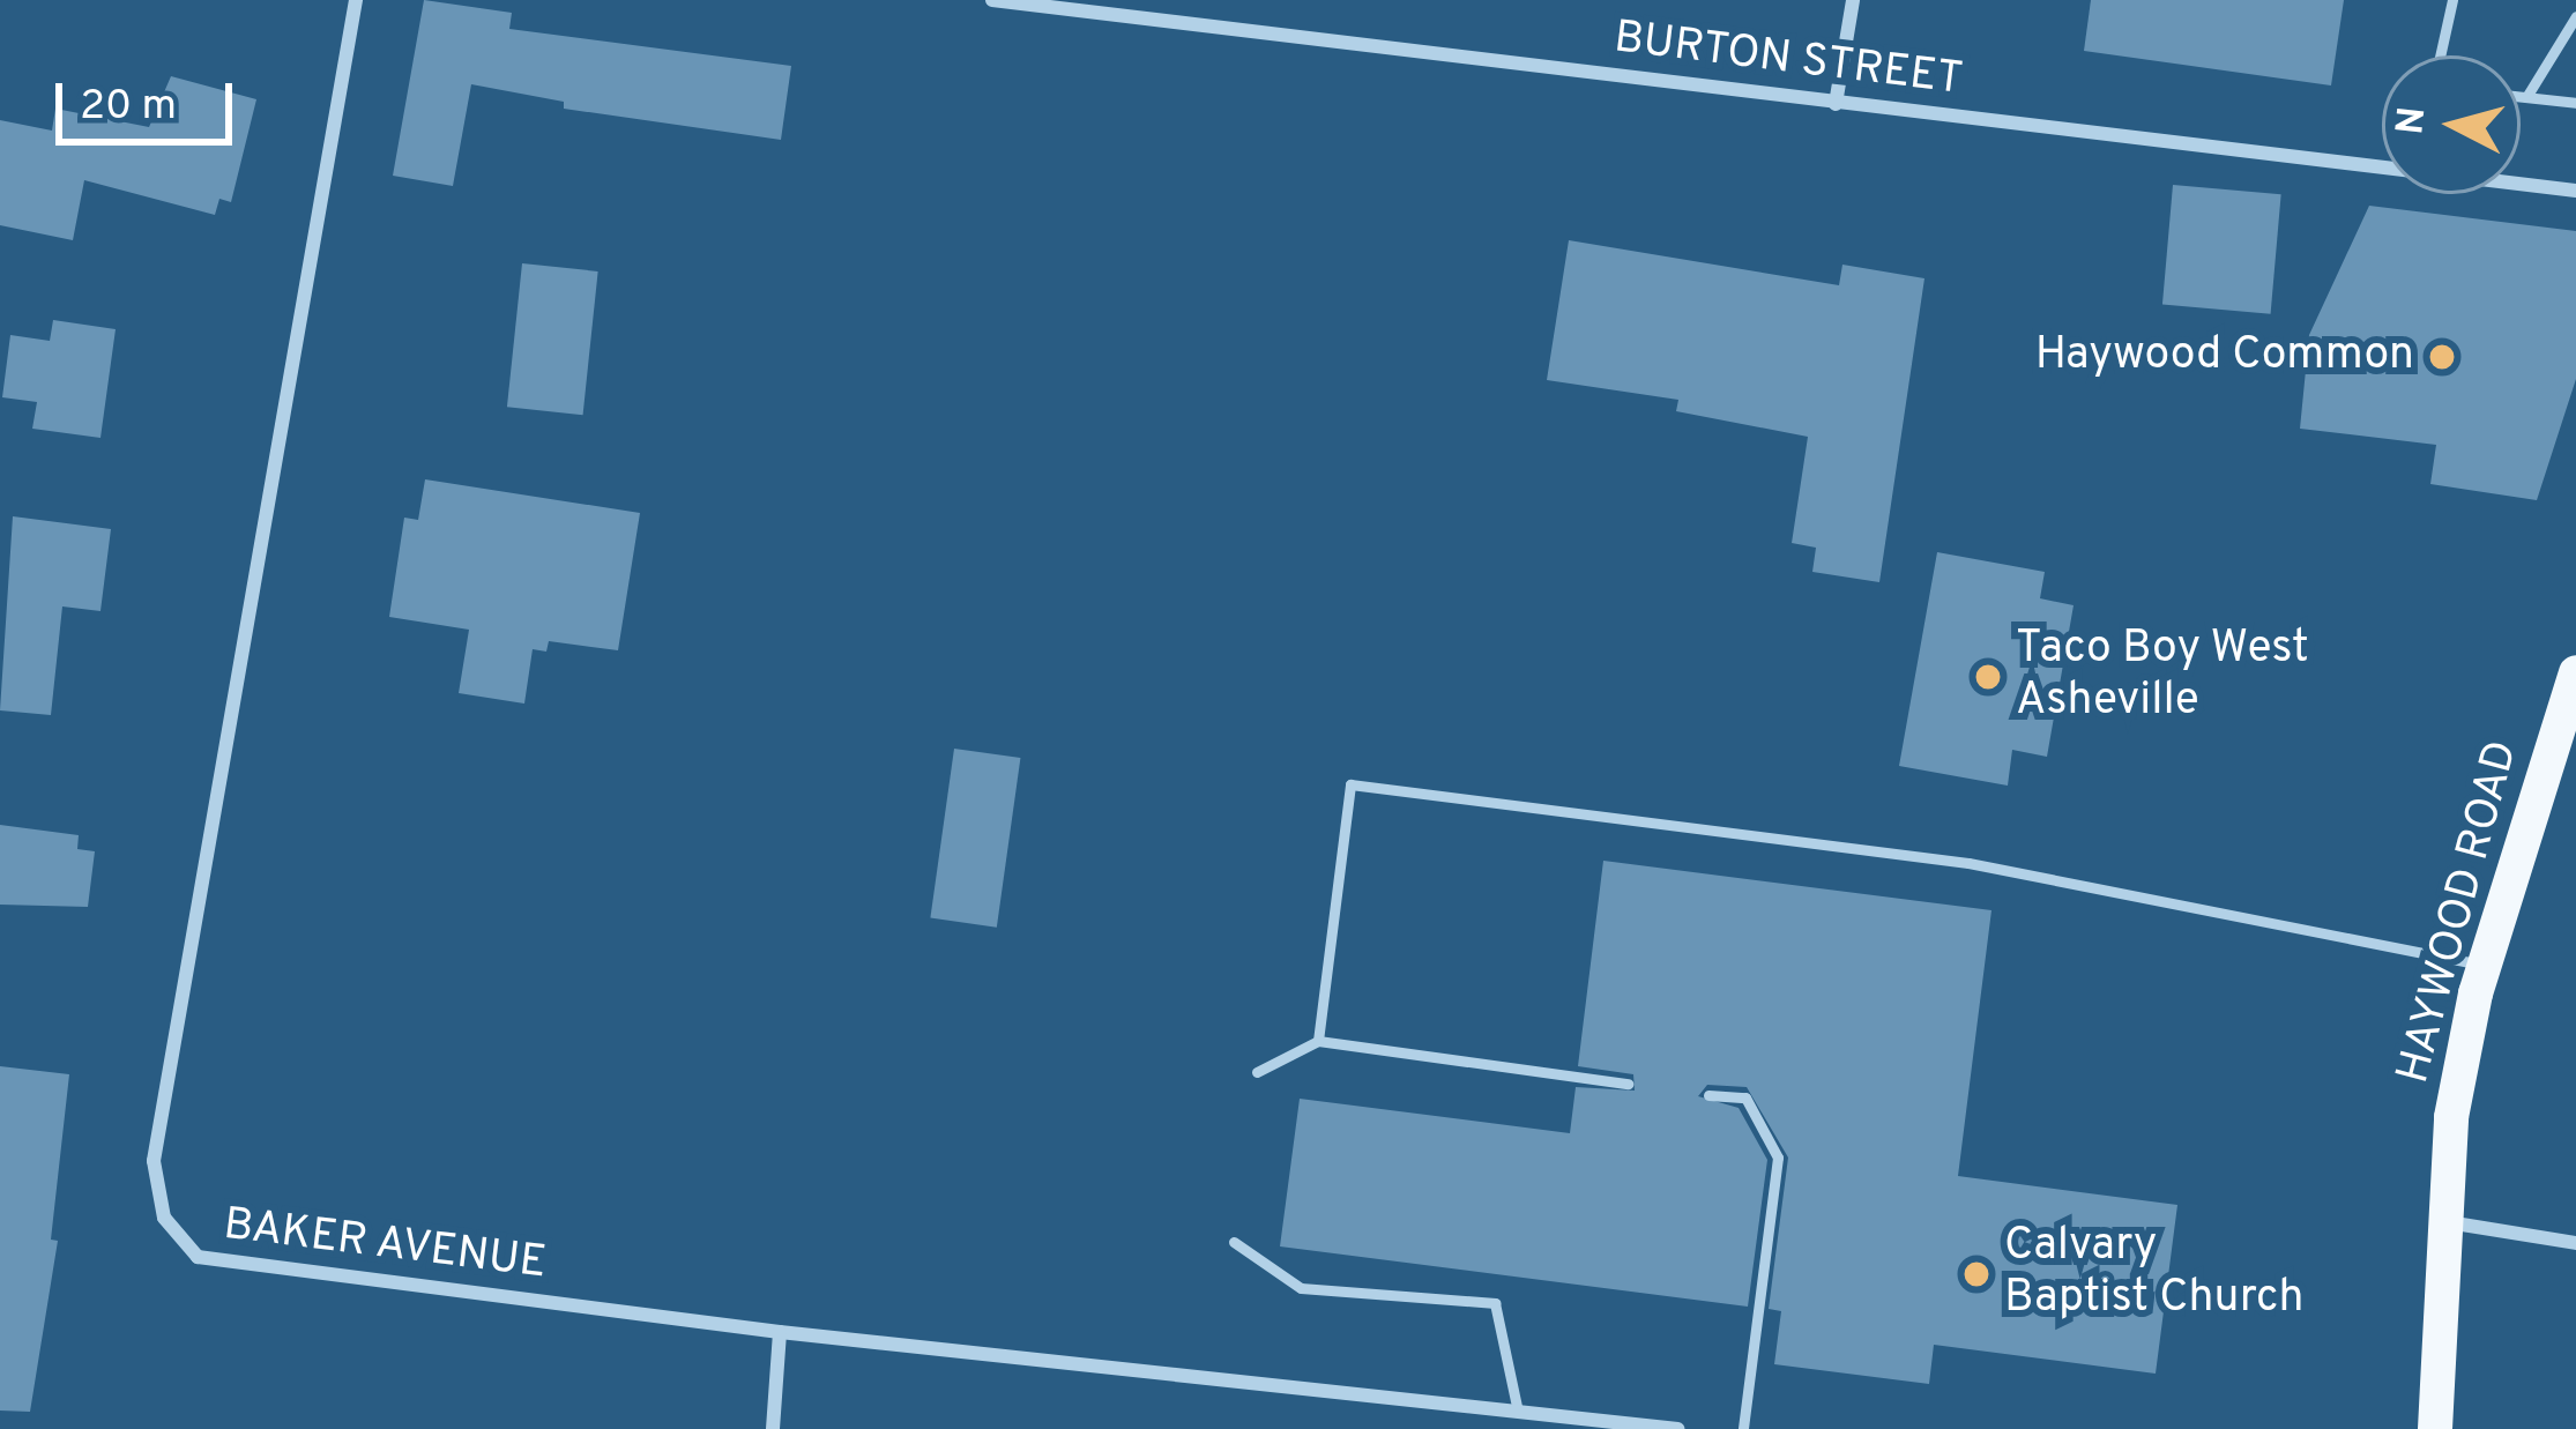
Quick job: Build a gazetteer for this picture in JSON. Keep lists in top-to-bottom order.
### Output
{
  "streets": {
    "main road": ["HAYWOOD ROAD"],
    "street": ["BURTON STREET", "BAKER AVENUE"]
  },
  "places": ["Haywood Common", "Taco Boy West Asheville", "Calvary Baptist Church"],
  "scale_bar": "20 m",
  "north": "left"
}
